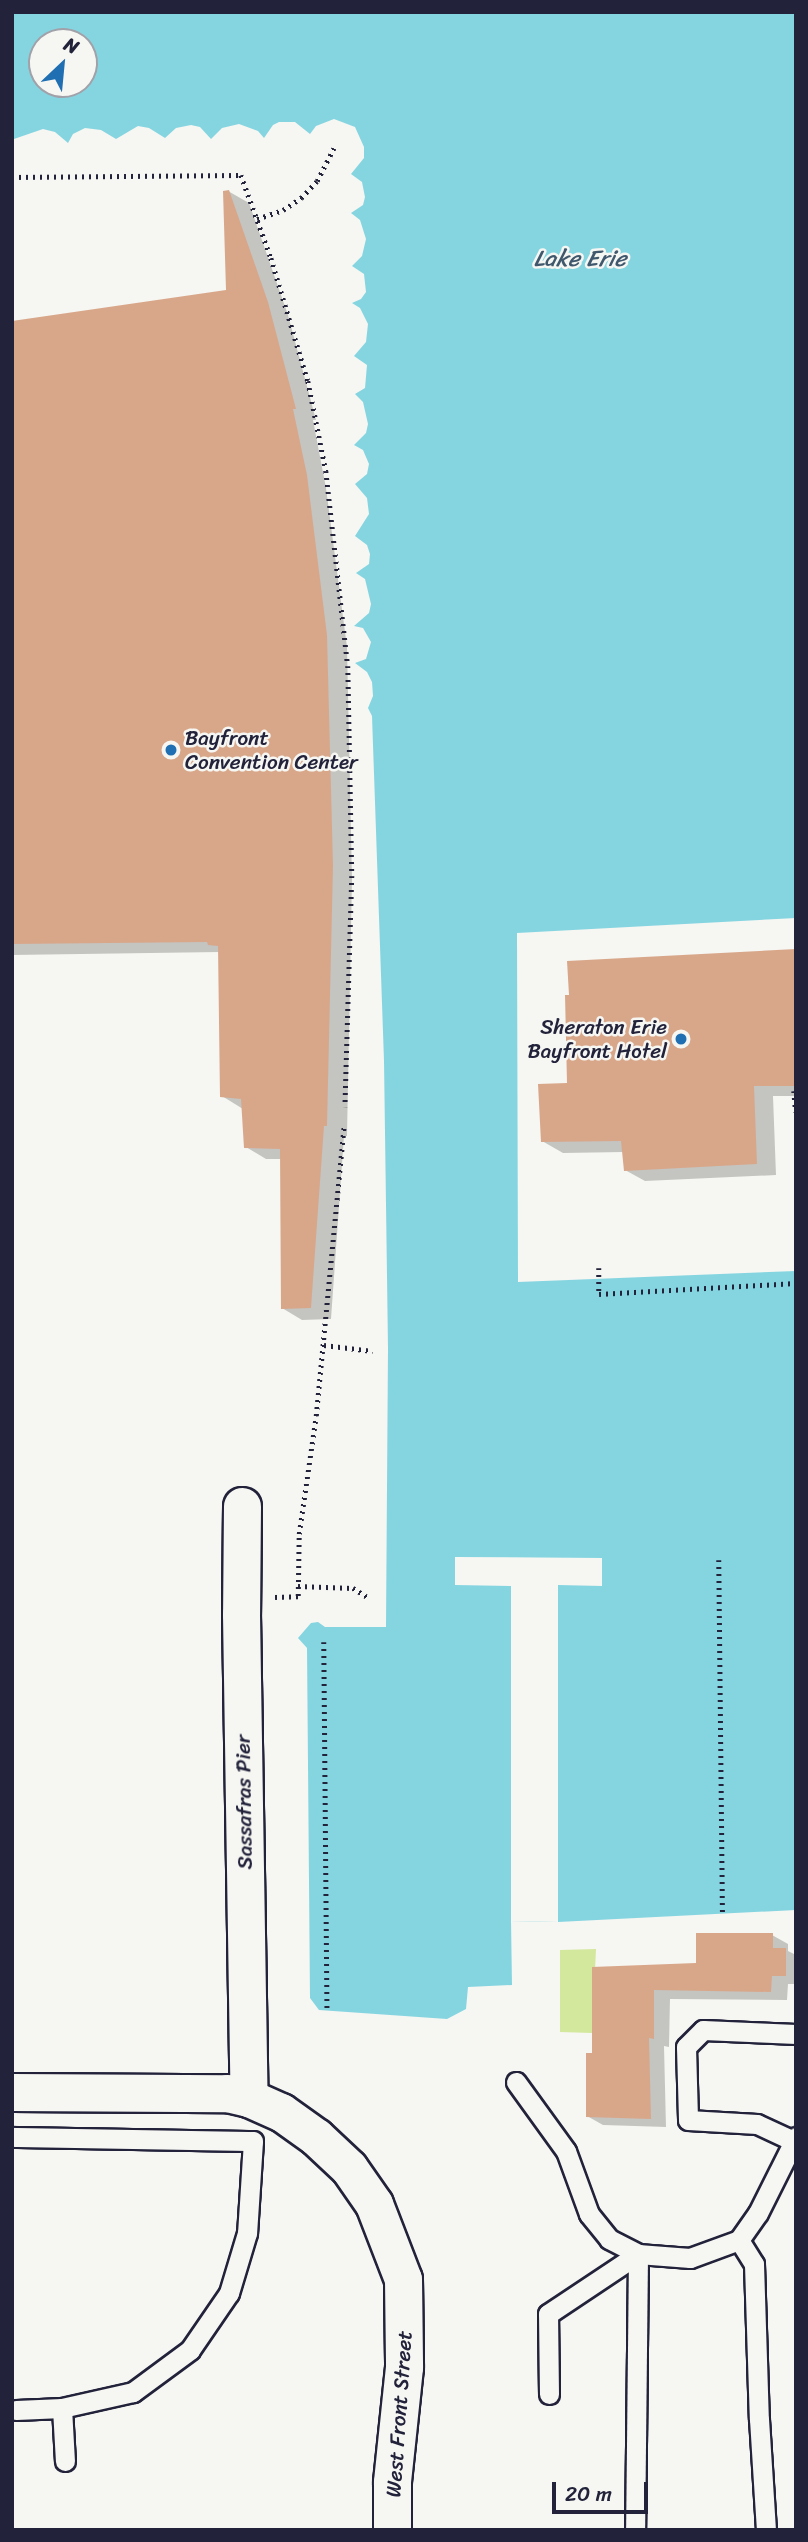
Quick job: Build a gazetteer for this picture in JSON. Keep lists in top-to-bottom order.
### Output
{
  "streets": {
    "street": ["Sassafras Pier", "West Front Street"]
  },
  "crossings": [
    ["Sassafras Pier", "West Front Street"]
  ],
  "water": ["Lake Erie"],
  "places": ["Bayfront Convention Center", "Sheraton Erie Bayfront Hotel"],
  "scale_bar": "20 m",
  "north": "top right"
}
